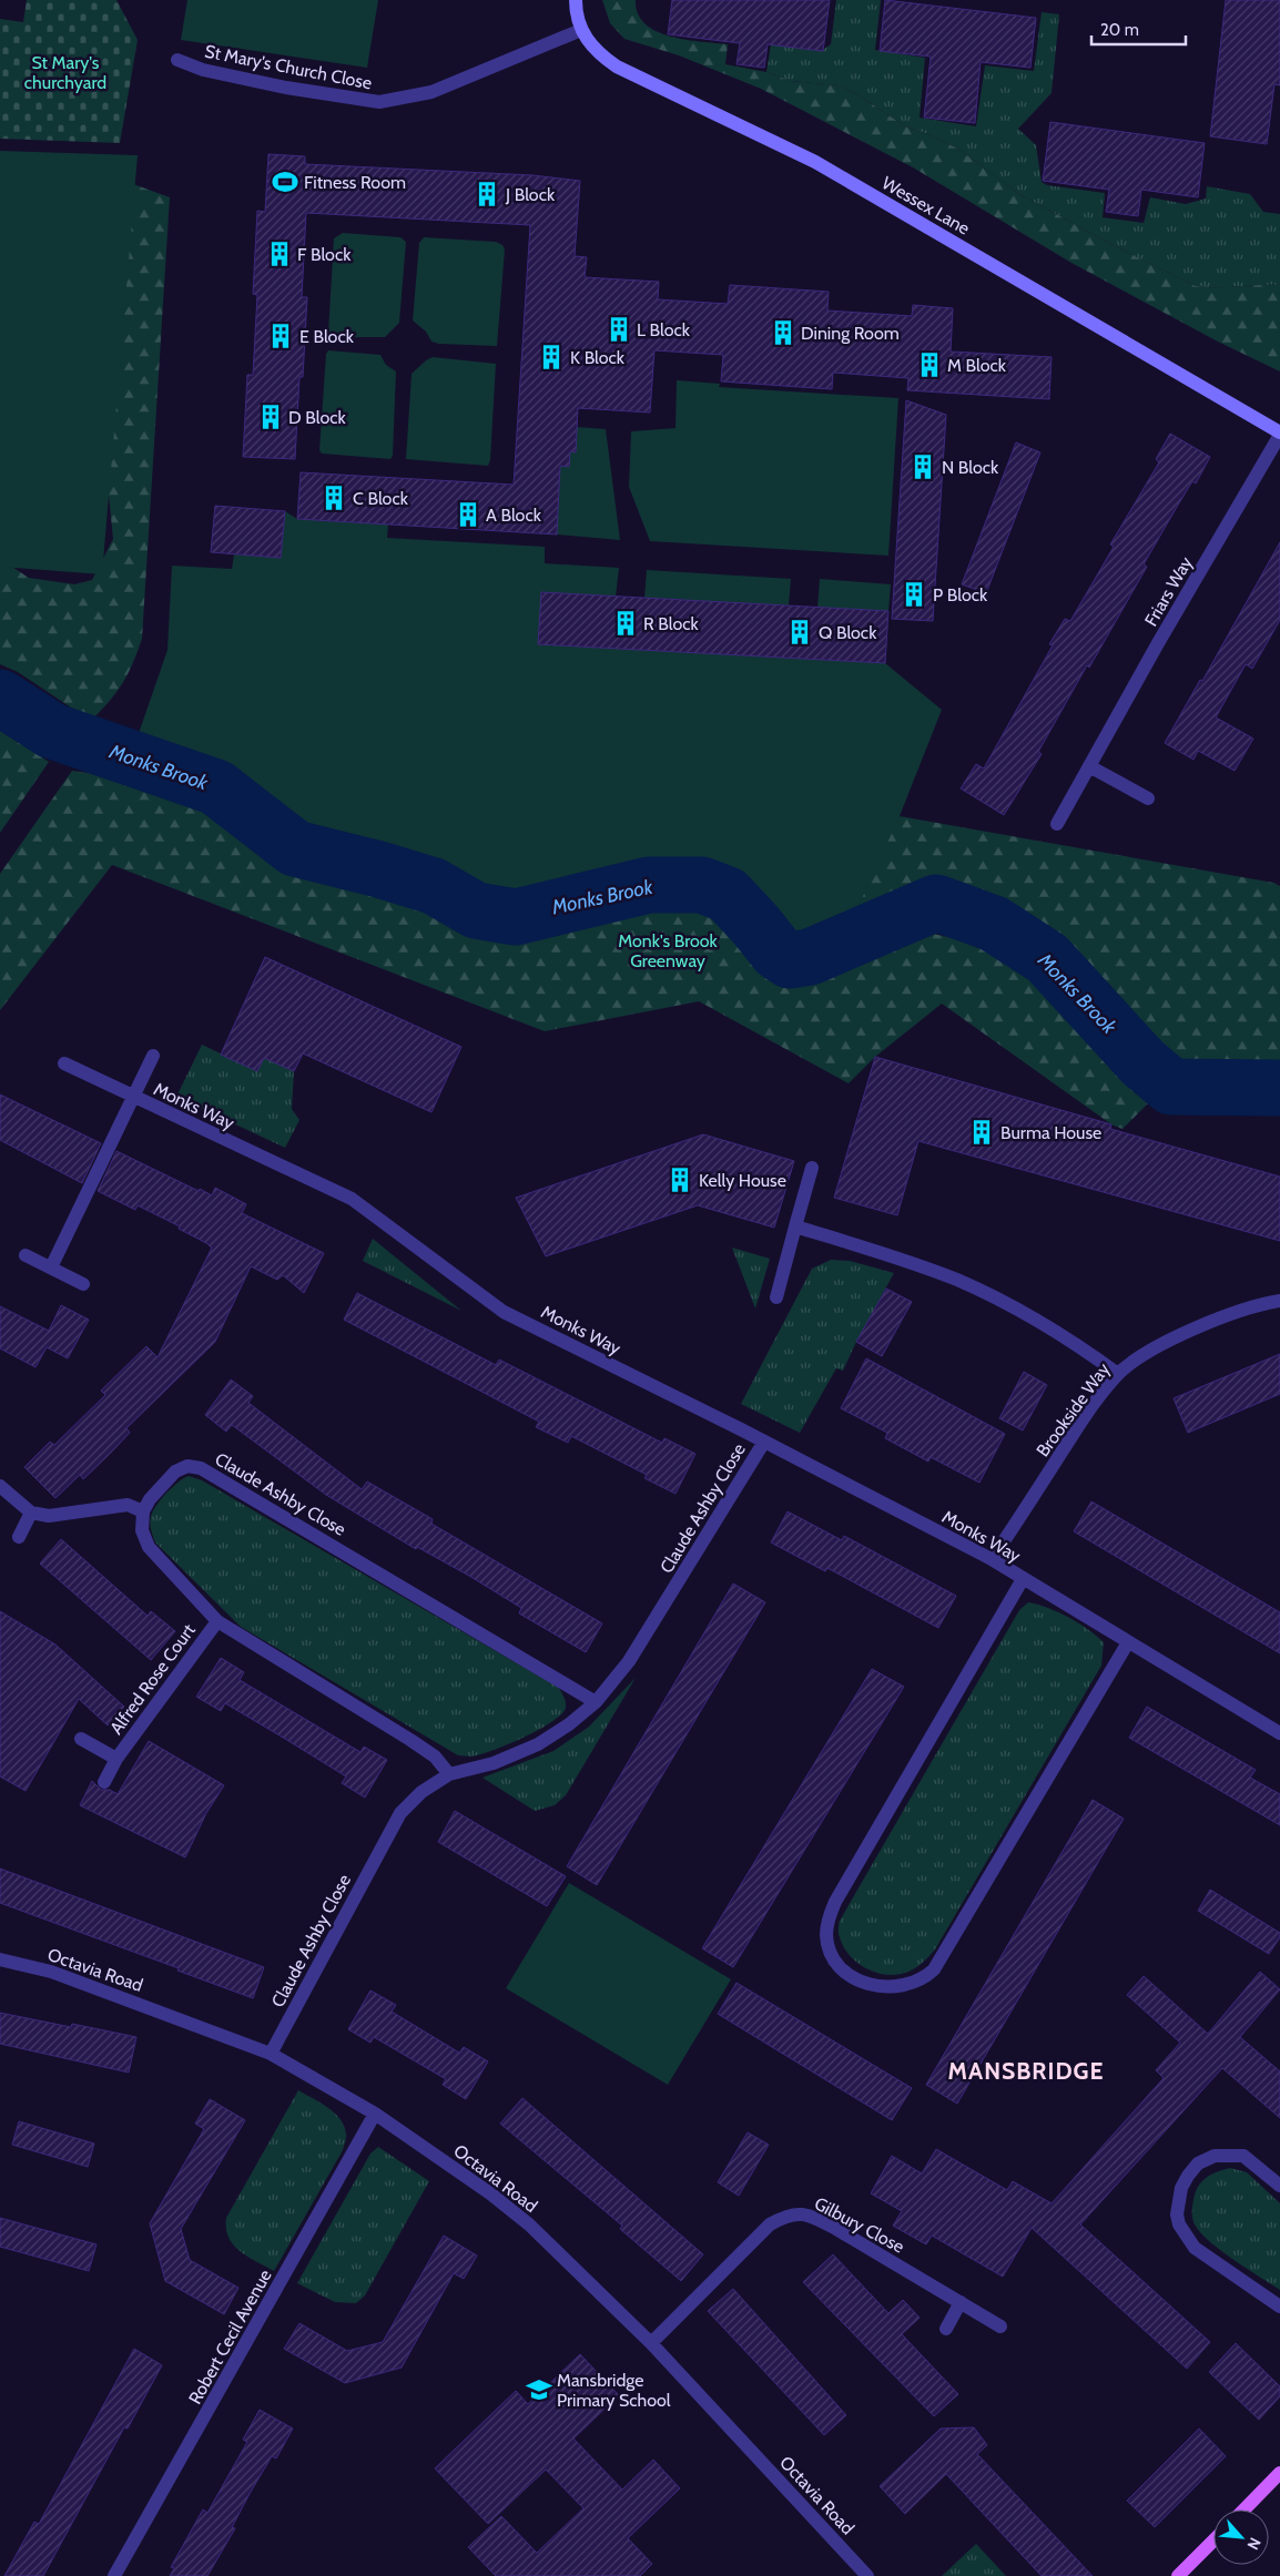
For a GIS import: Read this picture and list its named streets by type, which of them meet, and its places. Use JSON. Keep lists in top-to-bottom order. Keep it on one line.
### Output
{"streets":{"street":["St Mary's Church Close","Wessex Lane","Friars Way","Monks Way","Brookside Way","Claude Ashby Close","Alfred Rose Court","Octavia Road","Gilbury Close","Robert Cecil Avenue"]},"crossings":[["St Mary's Church Close","Wessex Lane"],["Wessex Lane","Friars Way"],["Monks Way","Brookside Way"],["Monks Way","Claude Ashby Close"],["Claude Ashby Close","Octavia Road"],["Octavia Road","Gilbury Close"],["Octavia Road","Robert Cecil Avenue"]],"districts":["MANSBRIDGE"],"water":["Monks Brook"],"parks":["St Mary's churchyard","Monk's Brook Greenway"],"places":{"sports":["Fitness Room"],"building":["J Block","F Block","L Block","Dining Room","E Block","K Block","M Block","D Block","N Block","C Block","A Block","P Block","R Block","Q Block","Burma House","Kelly House"],"school or university":["Mansbridge Primary School"]},"scale_bar":"20 m","north":"bottom right"}
